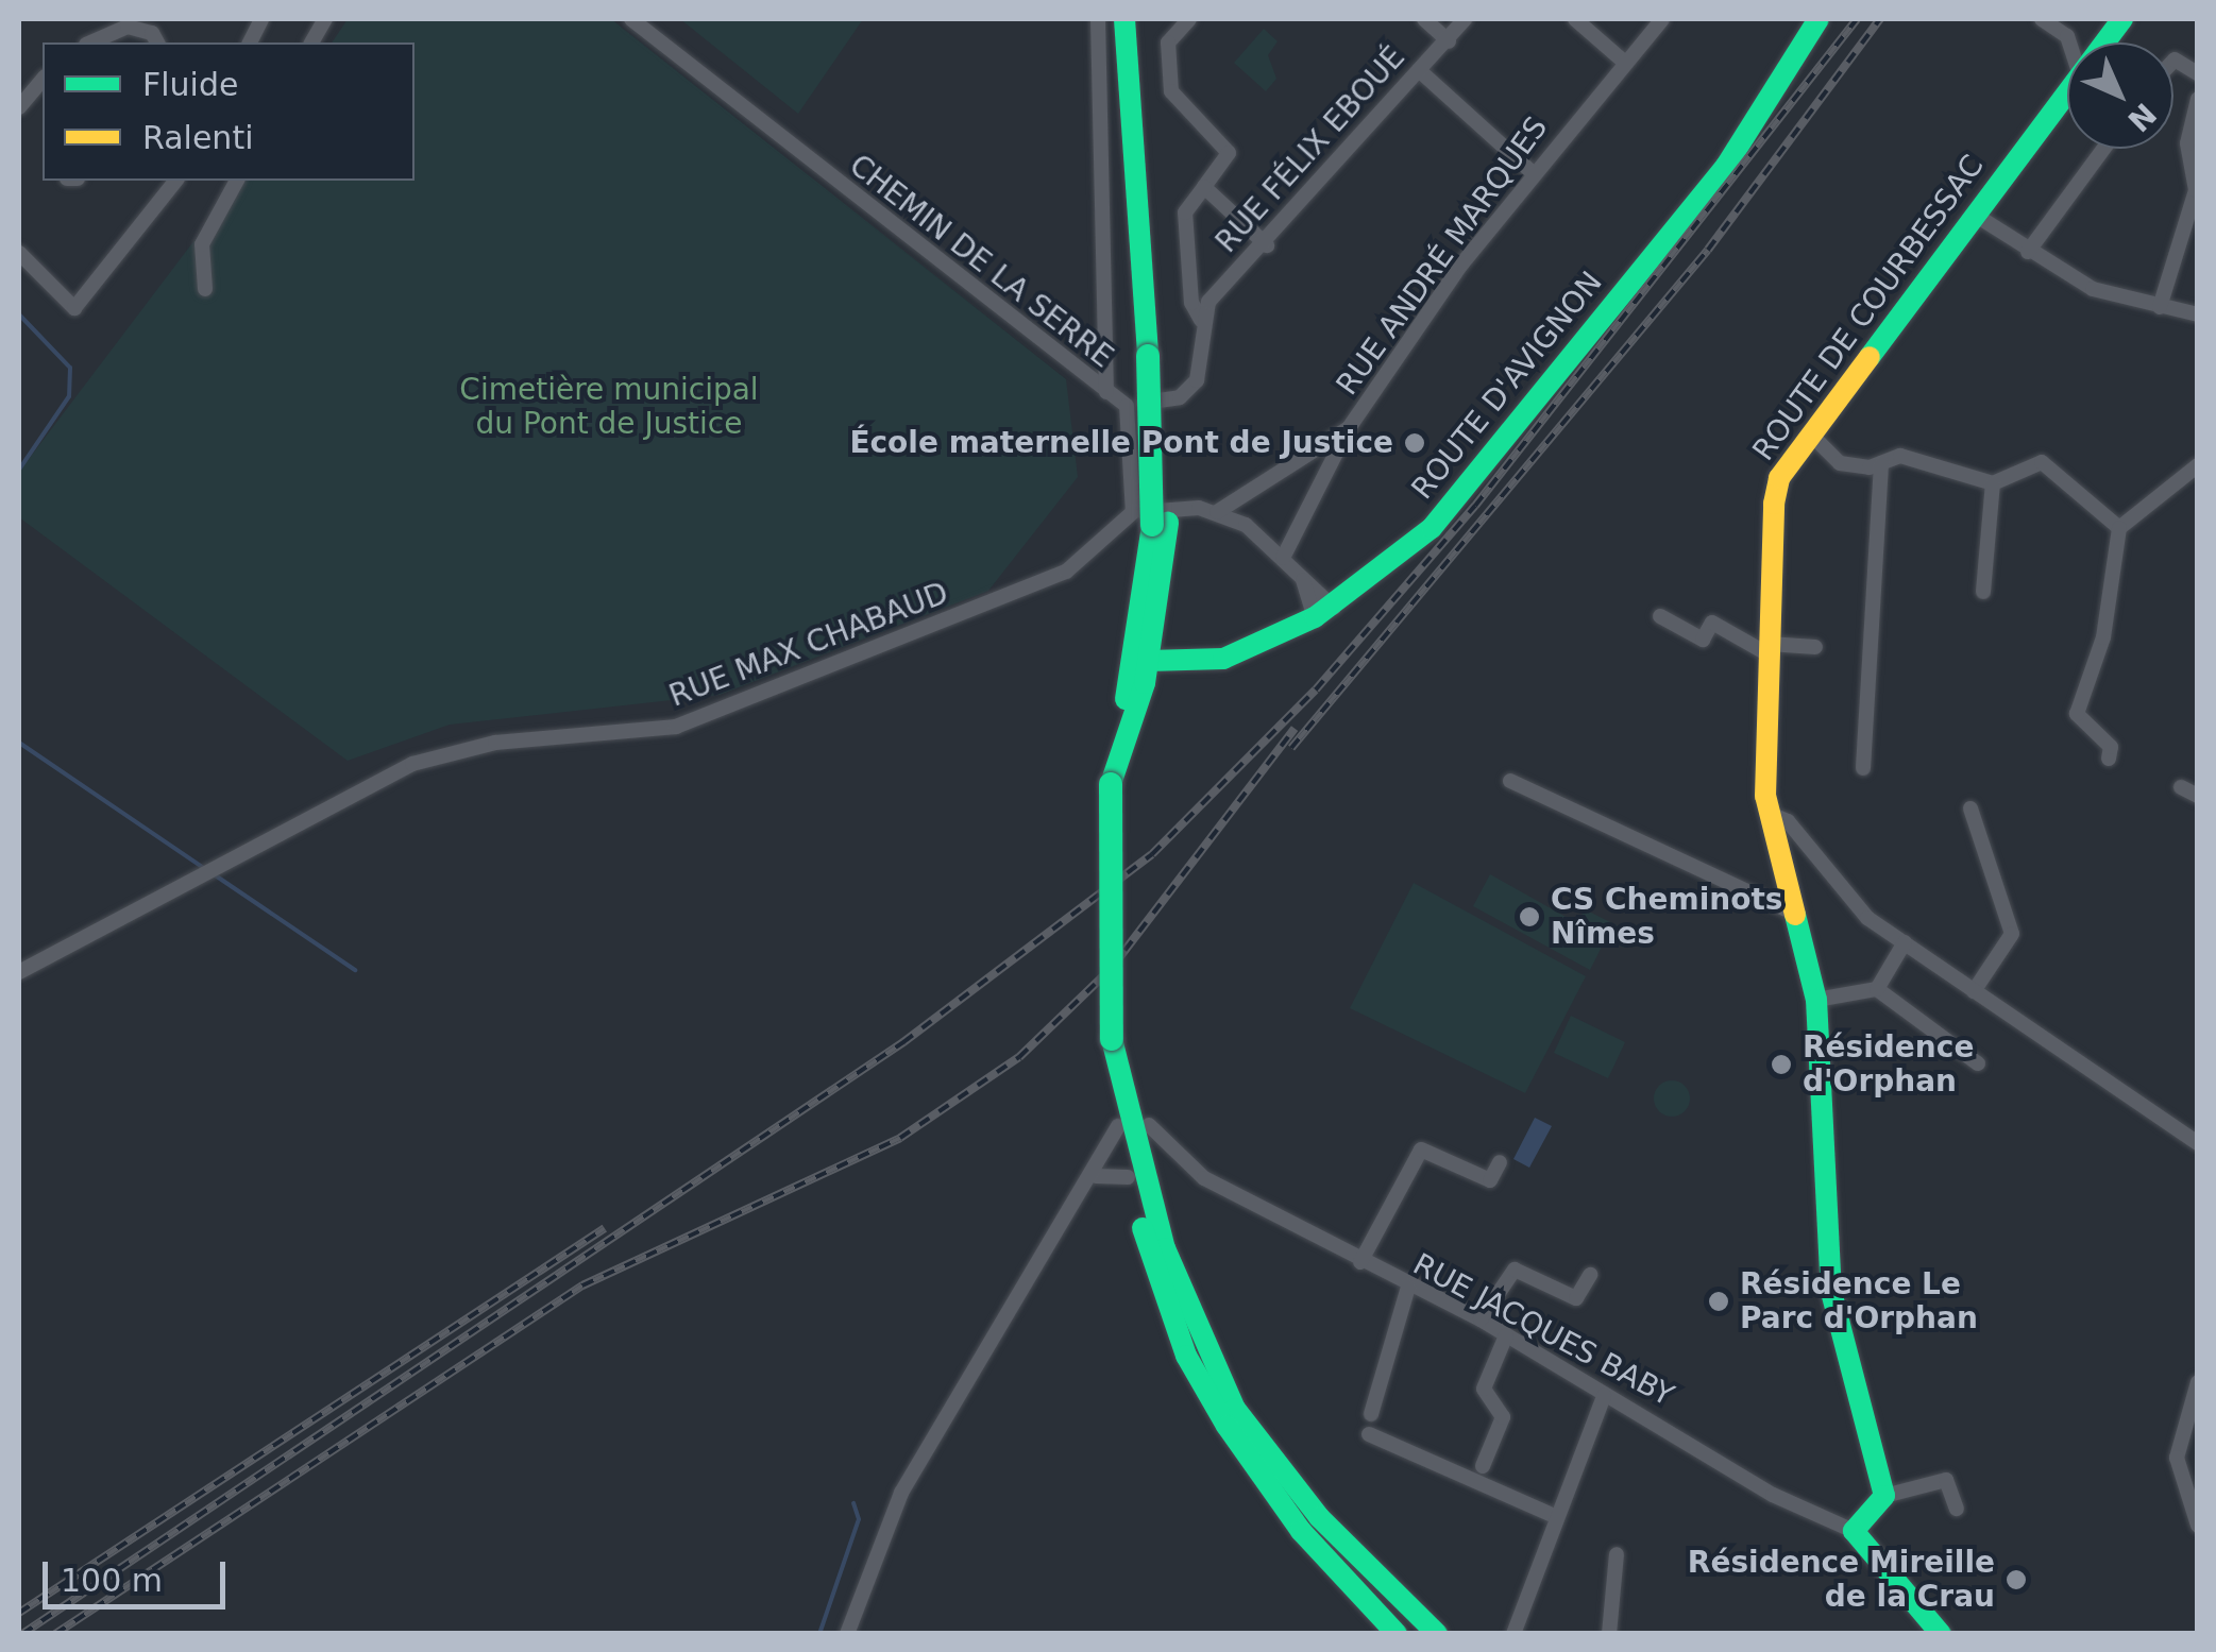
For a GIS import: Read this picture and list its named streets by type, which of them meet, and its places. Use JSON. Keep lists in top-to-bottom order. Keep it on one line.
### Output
{"streets":{"main road":["ROUTE DE COURBESSAC","ROUTE D'AVIGNON"],"street":["RUE FÉLIX EBOUÉ","RUE ANDRÉ MARQUES","CHEMIN DE LA SERRE","RUE MAX CHABAUD","RUE JACQUES BABY"]},"parks":["Cimetière municipal du Pont de Justice"],"places":["École maternelle Pont de Justice","CS Cheminots Nîmes","Résidence d'Orphan","Résidence Le Parc d'Orphan","Résidence Mireille de la Crau"],"legend":["Fluide","Ralenti"],"scale_bar":"100 m","north":"bottom right"}
